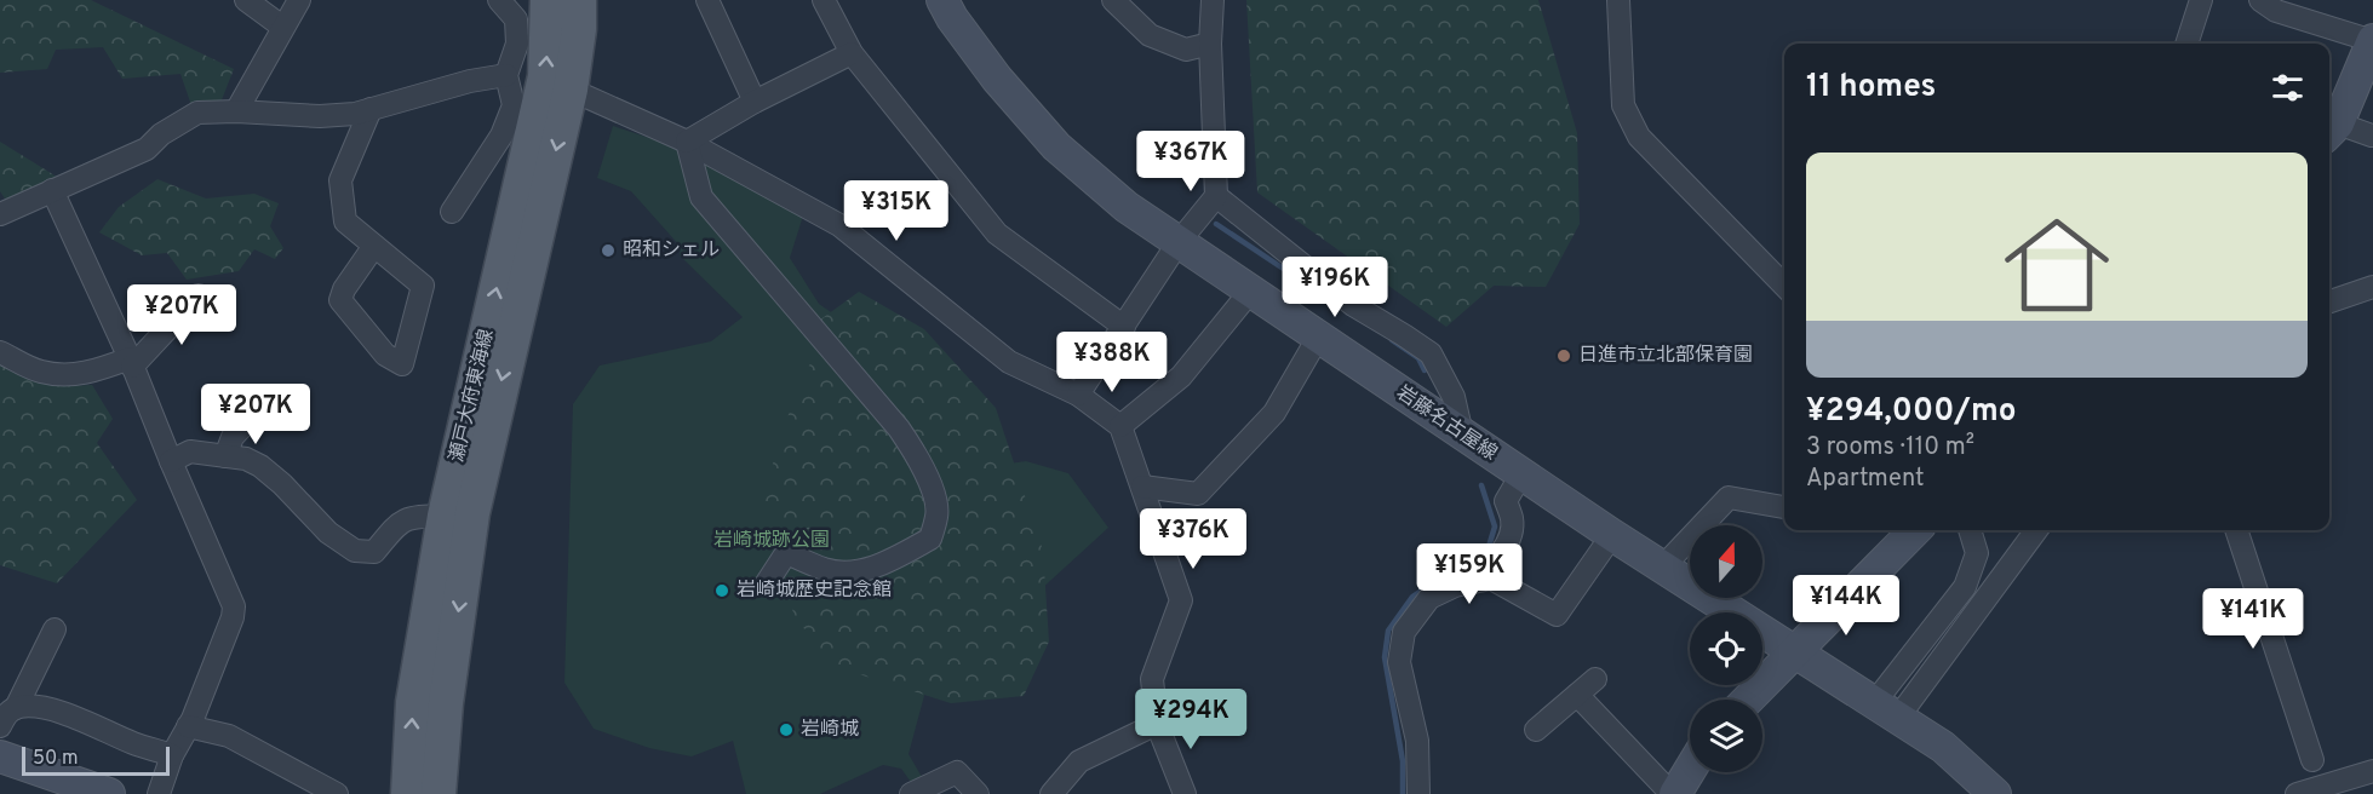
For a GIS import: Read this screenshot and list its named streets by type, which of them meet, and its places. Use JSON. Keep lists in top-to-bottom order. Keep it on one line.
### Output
{"streets":{"main road":["瀬戸大府東海線","岩藤名古屋線"]},"parks":["岩崎城跡公園"],"places":["昭和シェル","日進市立北部保育園","岩崎城歴史記念館","岩崎城"],"scale_bar":"50 m","north":"top","page":{"heading":"11 homes","price":["¥367K","¥315K","¥196K","¥207K","¥388K","¥207K","¥376K","¥159K","¥144K","¥141K","¥294K"],"list":[{"name":"¥294,000/mo","note":"3 rooms · 110 m² · Apartment"}],"scale":"50 m"}}
